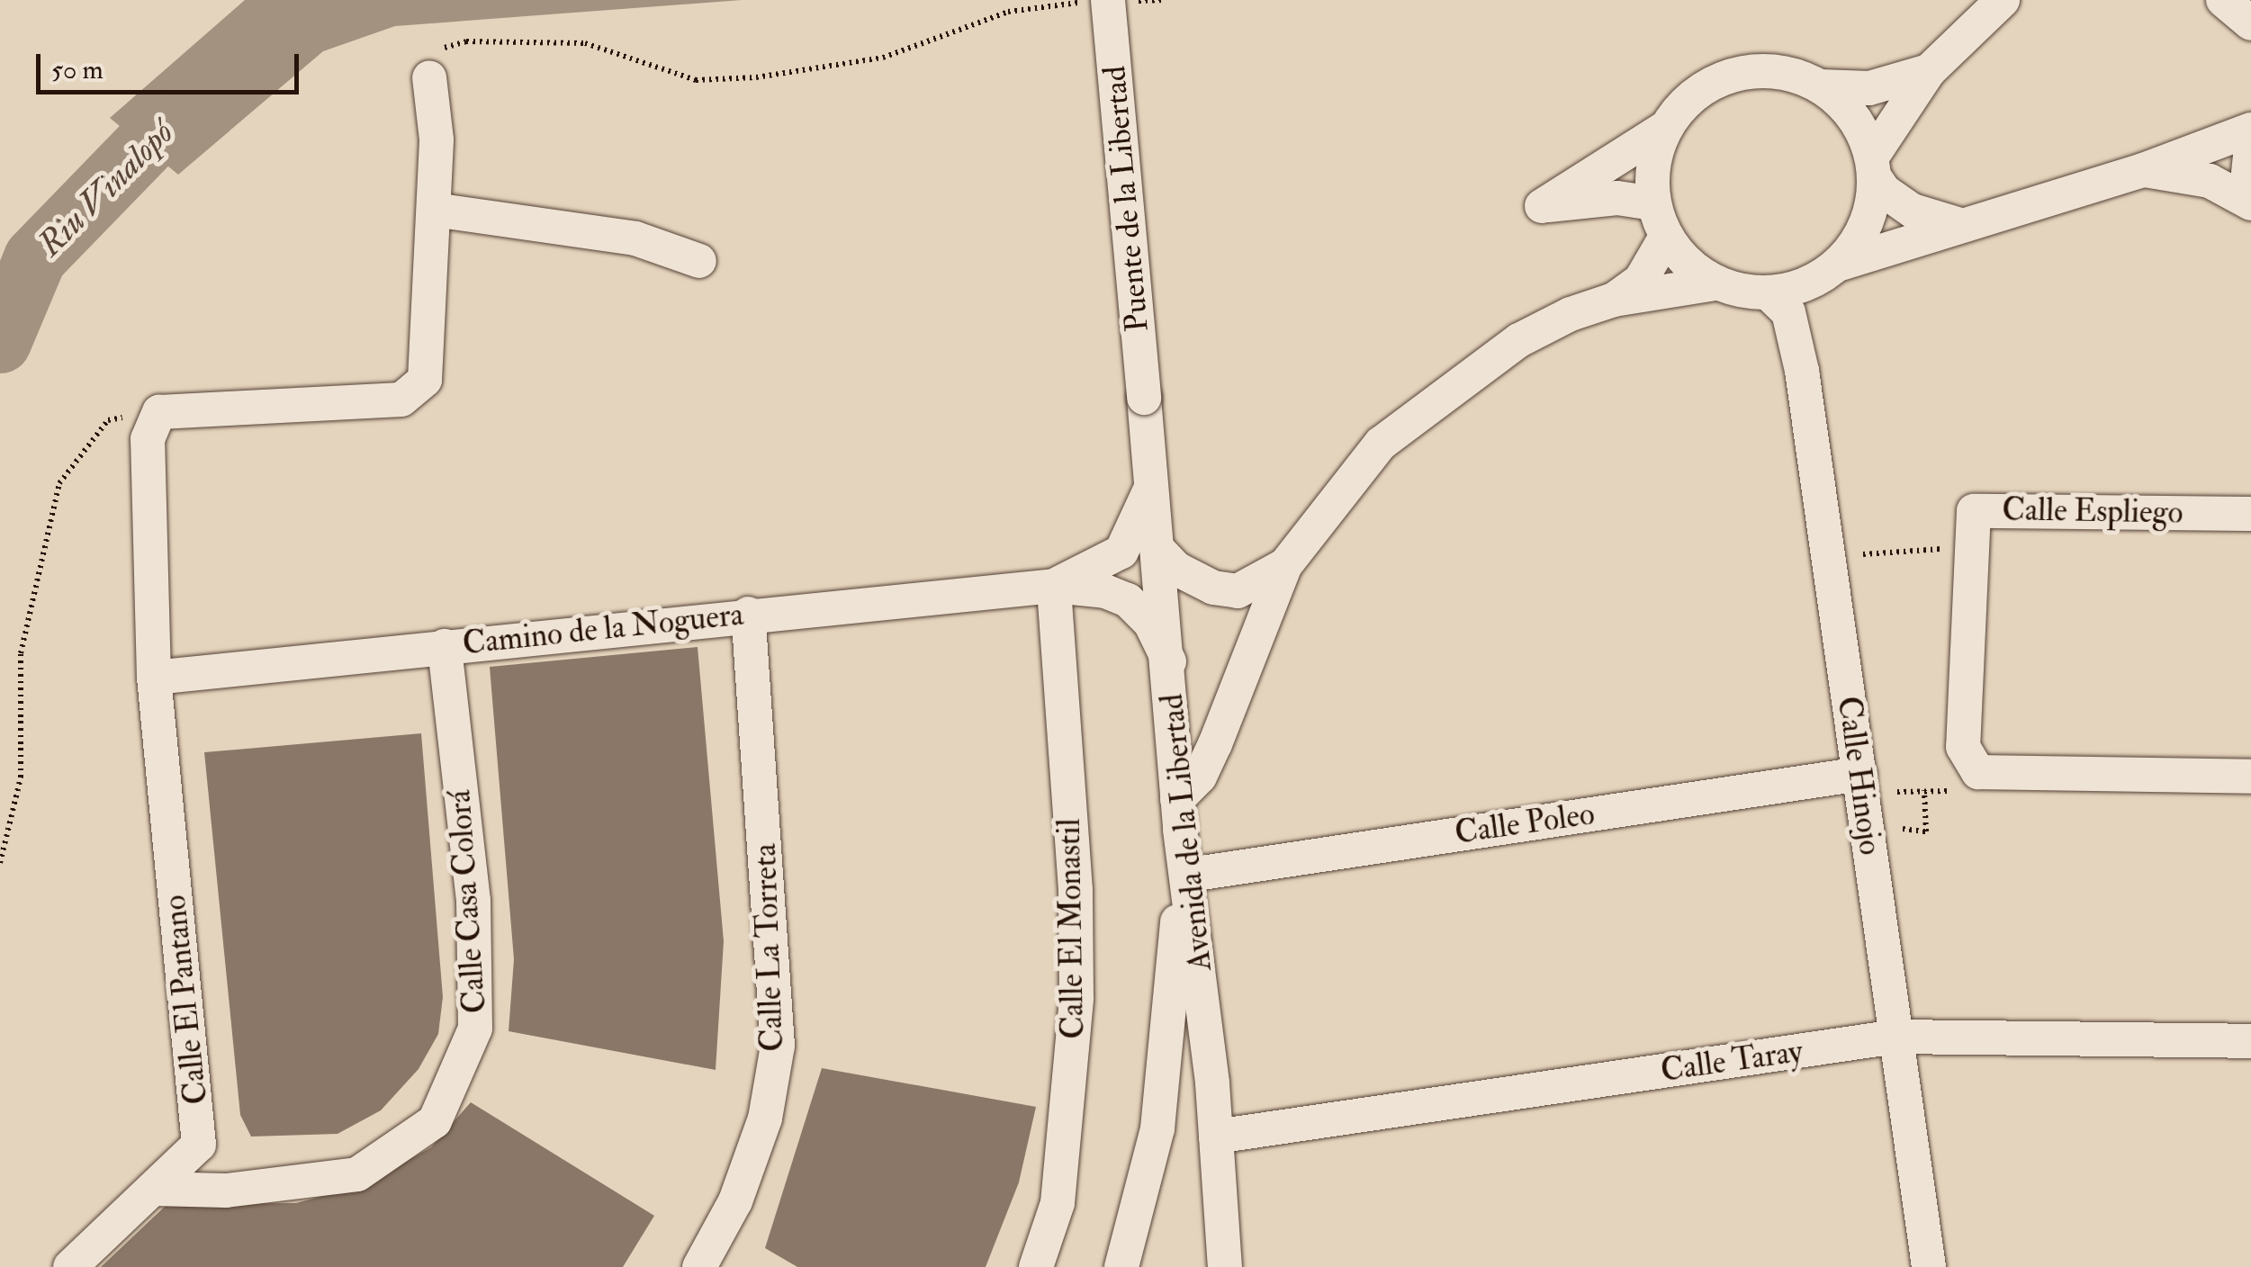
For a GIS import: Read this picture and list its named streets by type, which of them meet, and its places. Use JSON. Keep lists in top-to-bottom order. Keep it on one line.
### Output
{"streets":{"street":["Puente de la Libertad","Calle Espliego","Camino de la Noguera","Calle Hinojo","Calle Poleo","Avenida de la Libertad","Calle Casa Colorá","Calle El Monastil","Calle La Torreta","Calle El Pantano","Calle Taray"]},"crossings":[["Puente de la Libertad","Avenida de la Libertad"],["Camino de la Noguera","Calle Casa Colorá"],["Camino de la Noguera","Calle El Monastil"],["Camino de la Noguera","Calle La Torreta"],["Camino de la Noguera","Calle El Pantano"],["Calle Hinojo","Calle Poleo"],["Calle Hinojo","Calle Taray"],["Calle Poleo","Avenida de la Libertad"],["Avenida de la Libertad","Calle Taray"],["Calle Casa Colorá","Calle El Pantano"]],"water":["Riu Vinalopó"],"scale_bar":"50 m"}
